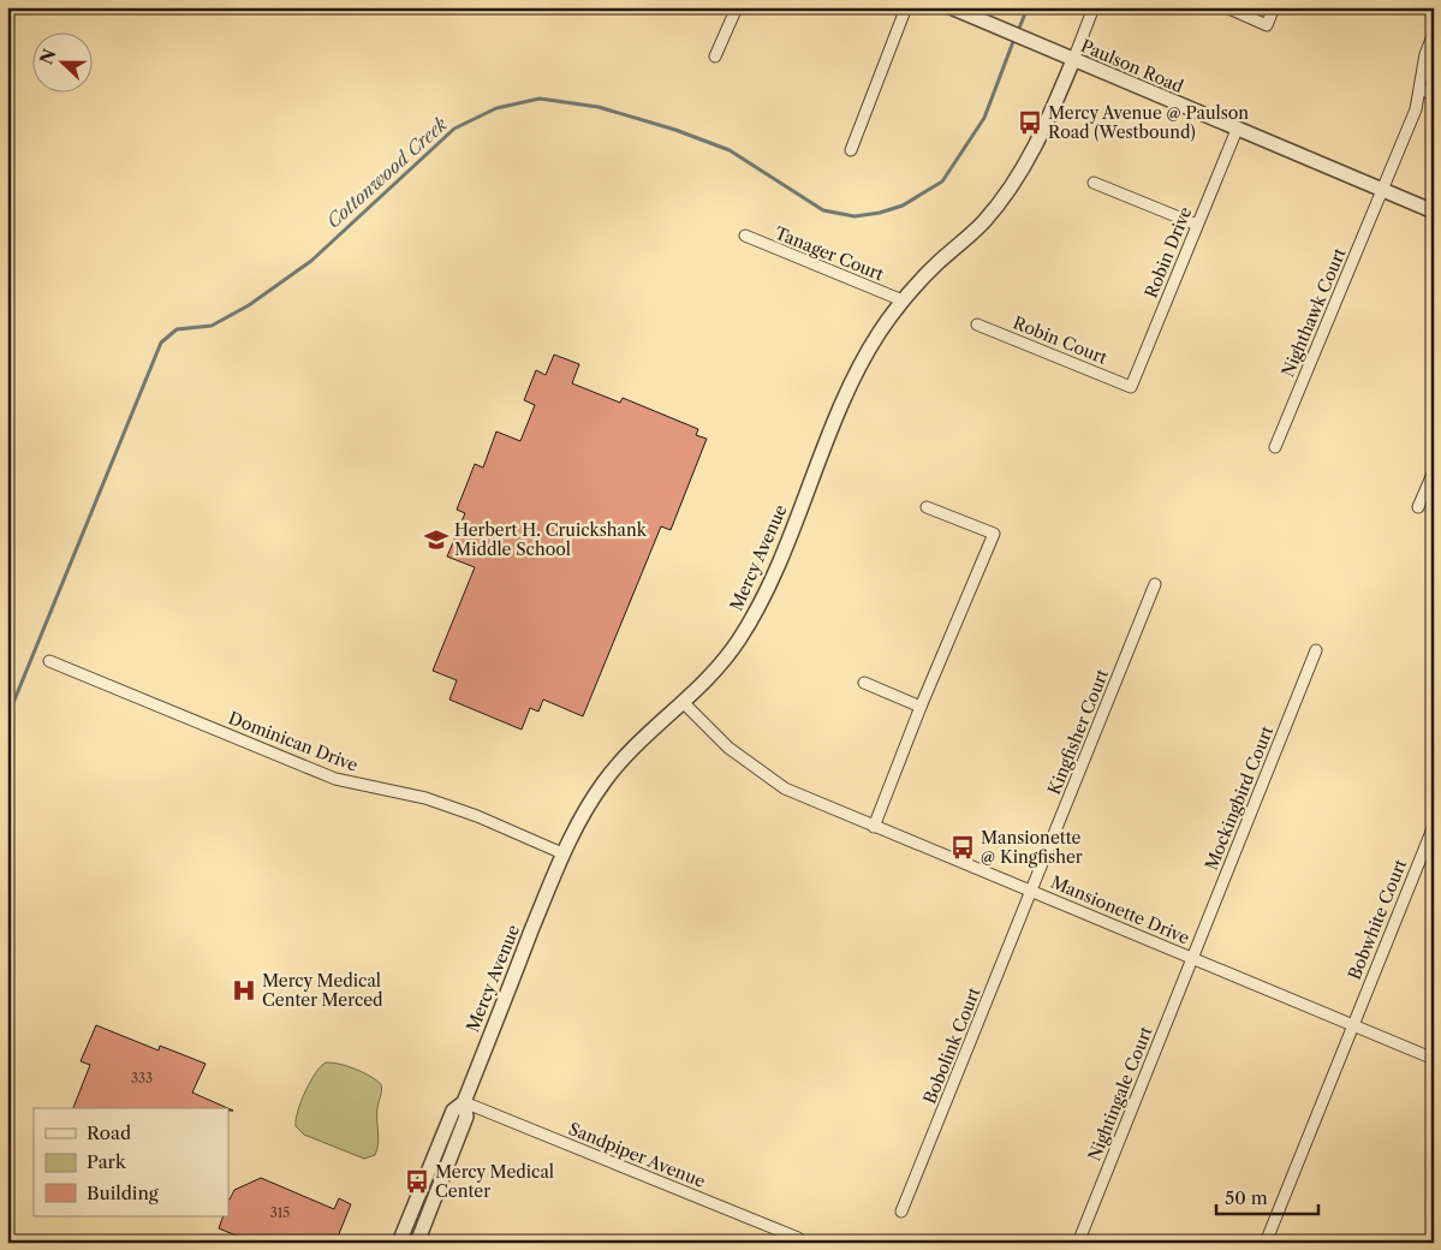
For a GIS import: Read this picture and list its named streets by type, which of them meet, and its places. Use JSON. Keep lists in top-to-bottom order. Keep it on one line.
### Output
{"streets":{"street":["Paulson Road","Robin Drive","Tanager Court","Nighthawk Court","Robin Court","Mercy Avenue","Kingfisher Court","Dominican Drive","Mockingbird Court","Mansionette Drive","Bobwhite Court","Bobolink Court","Nightingale Court","Sandpiper Avenue"]},"crossings":[["Paulson Road","Robin Drive"],["Paulson Road","Nighthawk Court"],["Paulson Road","Mercy Avenue"],["Robin Drive","Robin Court"],["Tanager Court","Mercy Avenue"],["Mercy Avenue","Dominican Drive"],["Mercy Avenue","Mansionette Drive"],["Mercy Avenue","Sandpiper Avenue"],["Kingfisher Court","Mansionette Drive"],["Kingfisher Court","Bobolink Court"],["Mockingbird Court","Mansionette Drive"],["Mockingbird Court","Nightingale Court"],["Mansionette Drive","Bobwhite Court"],["Mansionette Drive","Bobolink Court"],["Mansionette Drive","Nightingale Court"]],"water":["Cottonwood Creek"],"places":{"bus stop":["Mercy Avenue @ Paulson Road (Westbound)","Mansionette @ Kingfisher","Mercy Medical Center"],"school or university":["Herbert H. Cruickshank Middle School"],"hospital":["Mercy Medical Center Merced"]},"house_numbers":["333","315"],"legend":["Road","Park","Building"],"scale_bar":"50 m","north":"left"}
